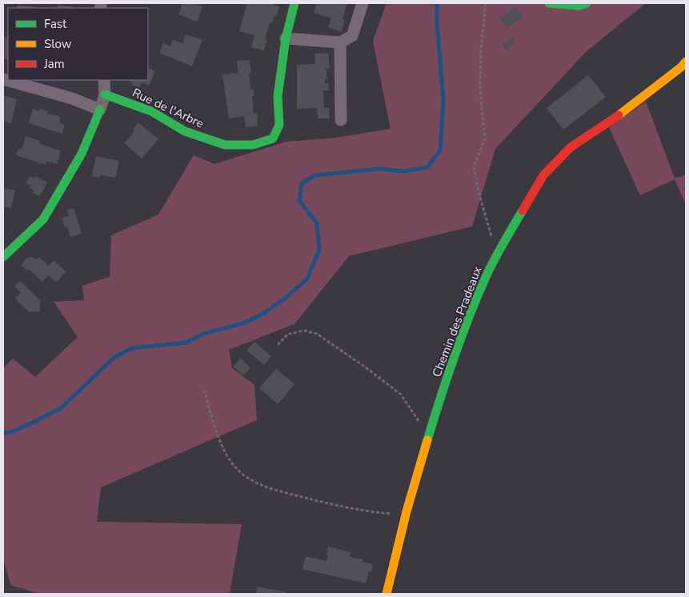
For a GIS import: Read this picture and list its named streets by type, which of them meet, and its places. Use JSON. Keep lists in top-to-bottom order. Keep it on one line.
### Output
{"streets":{"street":["Rue de l'Arbre","Chemin des Pradeaux"]},"legend":["Fast","Slow","Jam"]}
